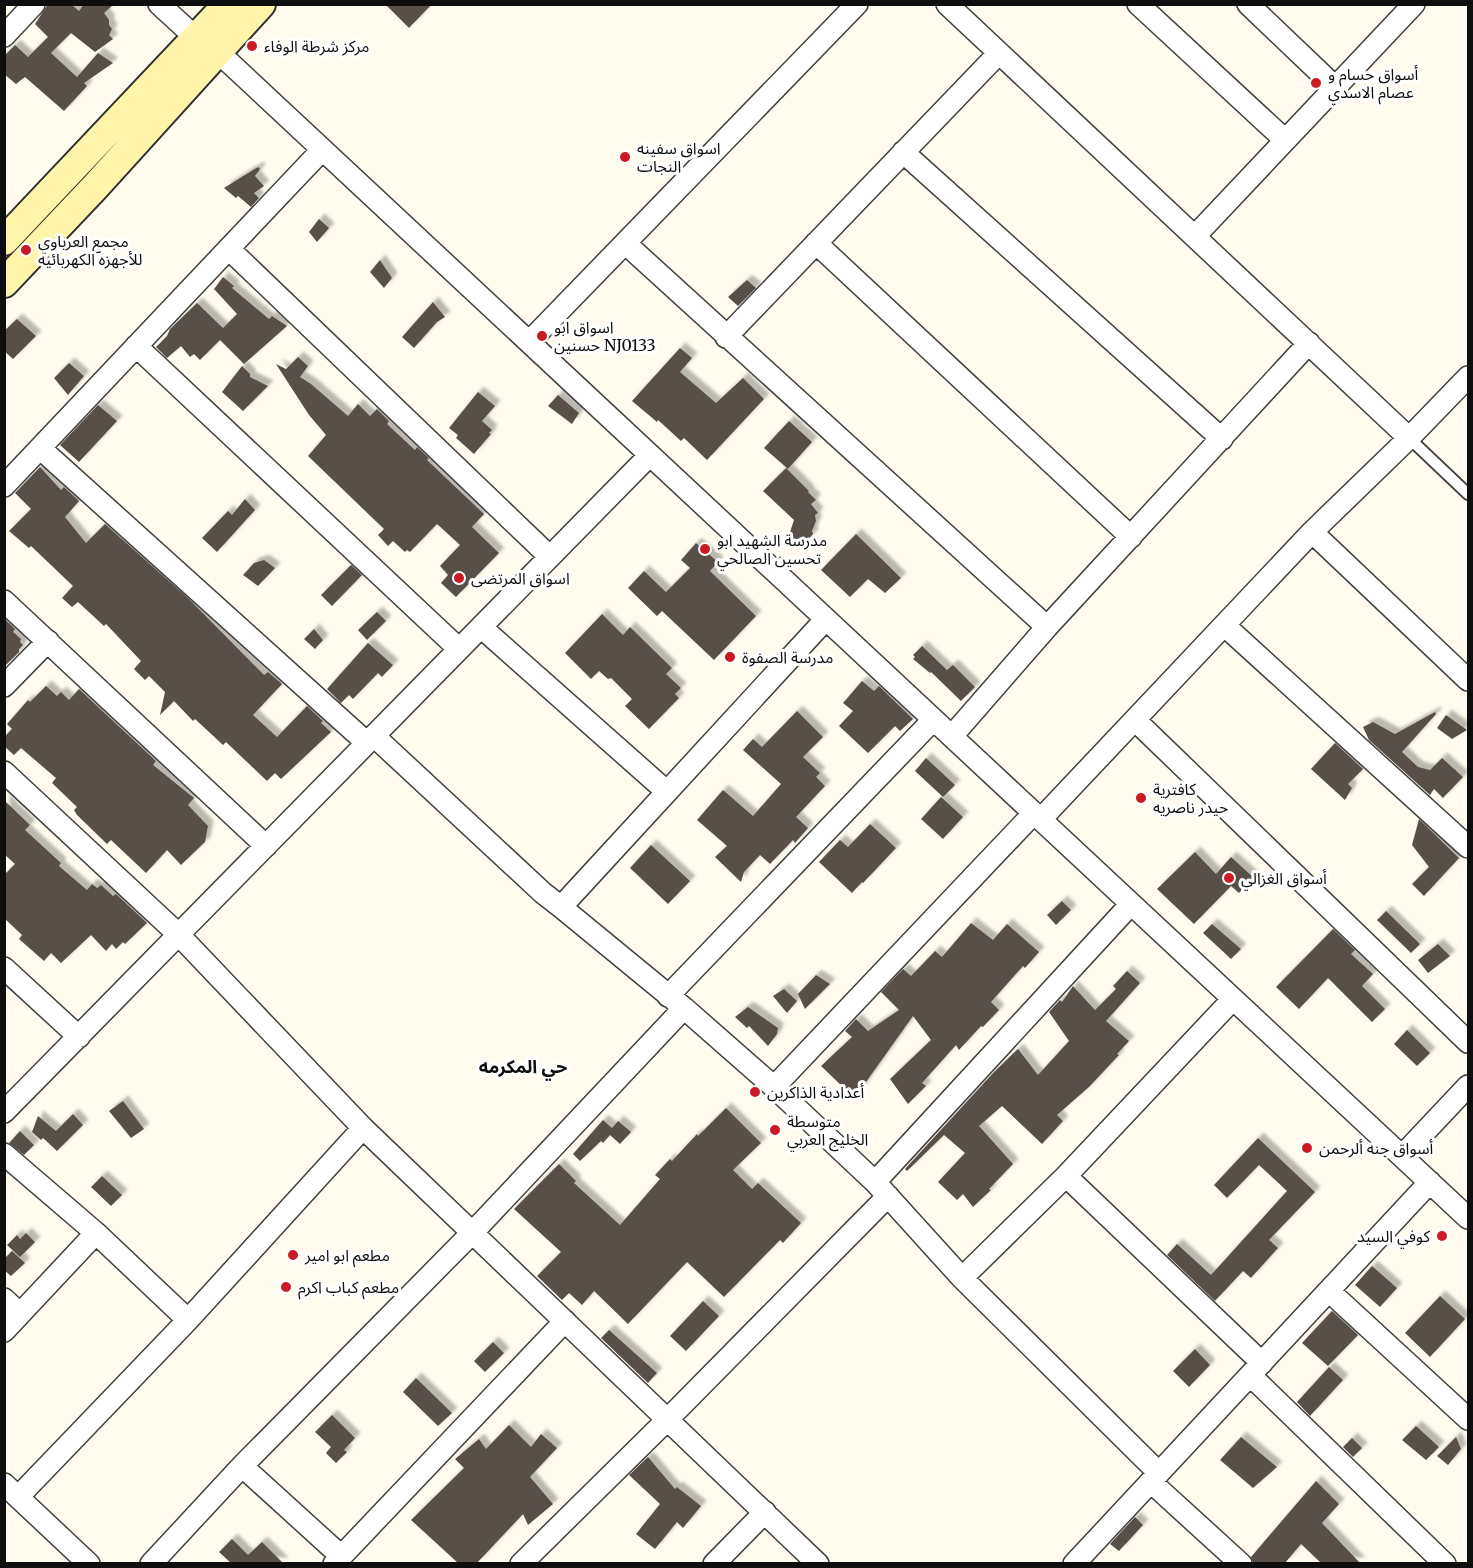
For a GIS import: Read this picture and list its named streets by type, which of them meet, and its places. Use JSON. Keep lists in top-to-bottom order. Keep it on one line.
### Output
{"districts":["حي المكرمه"],"places":["مركز شرطة الوفاء","أسواق حسام و عصام الاسدي","اسواق سفينه النجات","مجمع العرباوي للأجهزه الكهربائيه","اسواق ابو حسنين NJ0133","مدرسة الشهيد ابو تحسين الصالحي","اسواق المرتضى","مدرسة الصفوة","كافترية حيدر ناصريه","أسواق الغزالي","أعدادية الذاكرين","متوسطة الخليج العربي","أسواق جنه ألرحمن","كوفي السيد","مطعم ابو امير","مطعم كباب اكرم"]}
